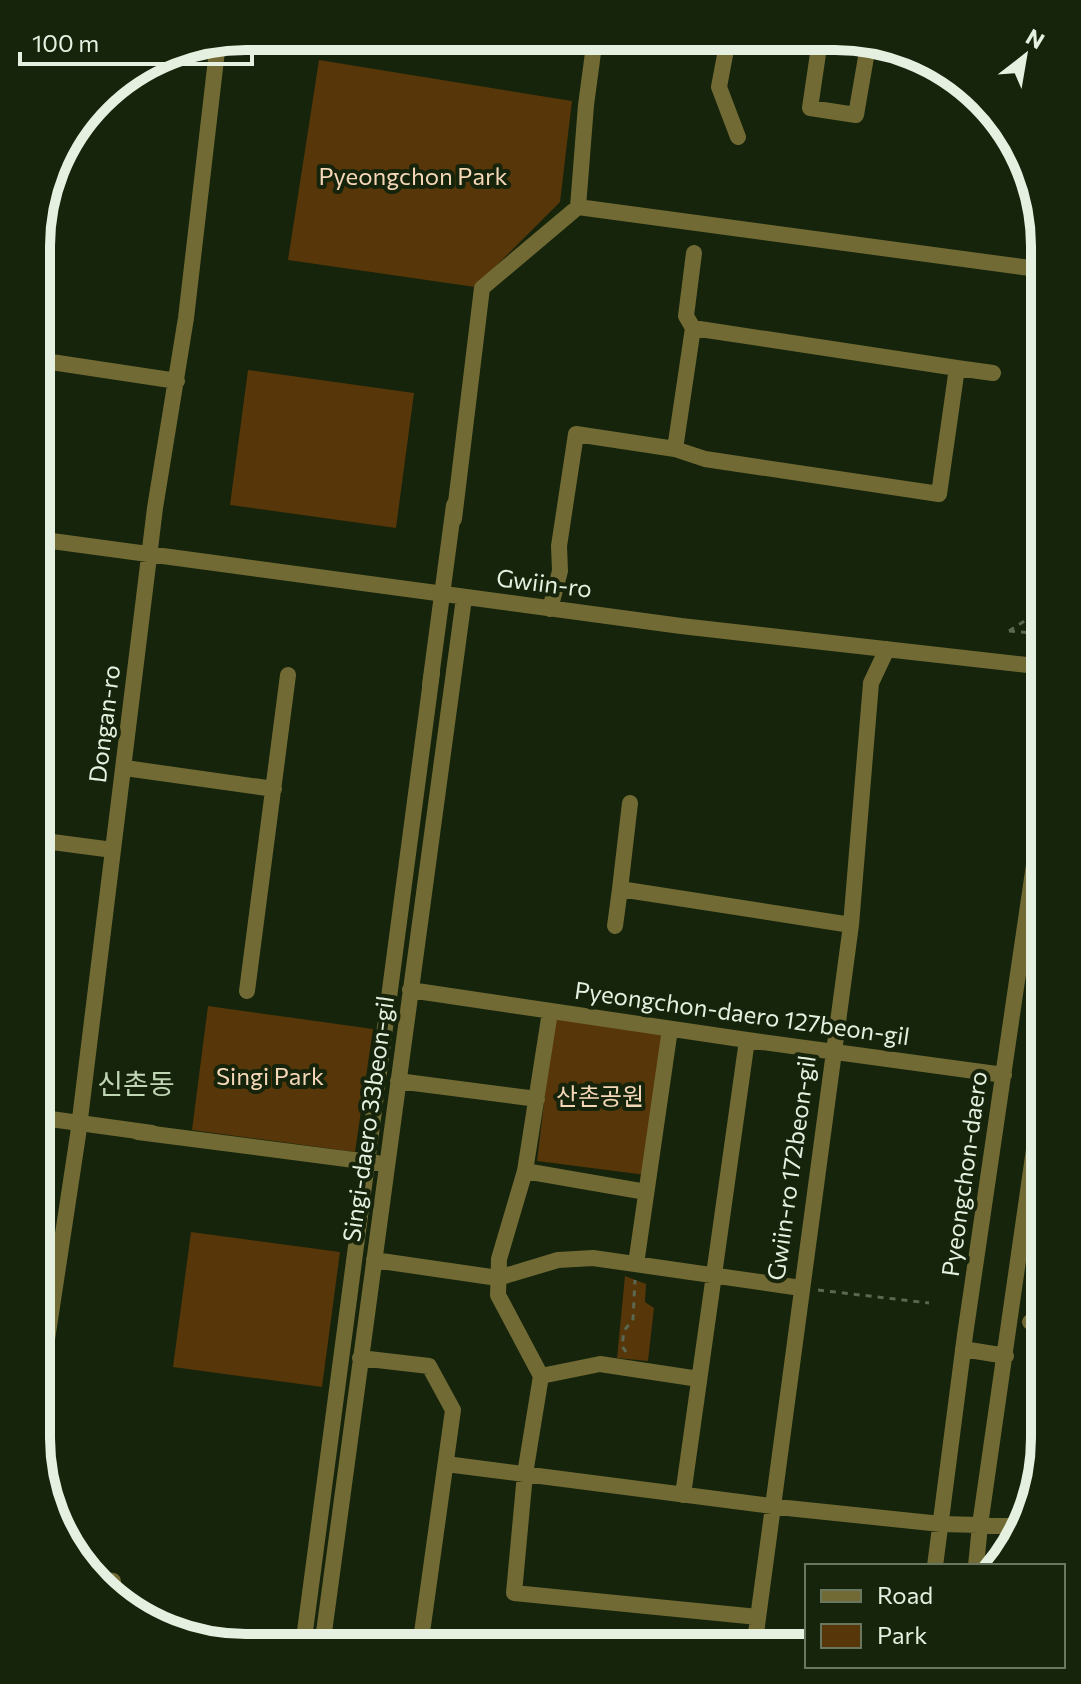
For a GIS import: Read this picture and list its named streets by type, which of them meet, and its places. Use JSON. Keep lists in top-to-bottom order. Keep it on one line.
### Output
{"streets":{"street":["Gwiin-ro","Dongan-ro","Pyeongchon-daero 127beon-gil","Singi-daero 33beon-gil","Gwiin-ro 172beon-gil","Pyeongchon-daero"]},"crossings":[["Gwiin-ro","Dongan-ro"],["Gwiin-ro","Singi-daero 33beon-gil"],["Gwiin-ro","Gwiin-ro 172beon-gil"],["Pyeongchon-daero 127beon-gil","Gwiin-ro 172beon-gil"],["Pyeongchon-daero 127beon-gil","Pyeongchon-daero"]],"districts":["신촌동"],"parks":["Pyeongchon Park","Singi Park","산촌공원"],"legend":["Road","Park"],"scale_bar":"100 m","north":"top right"}
